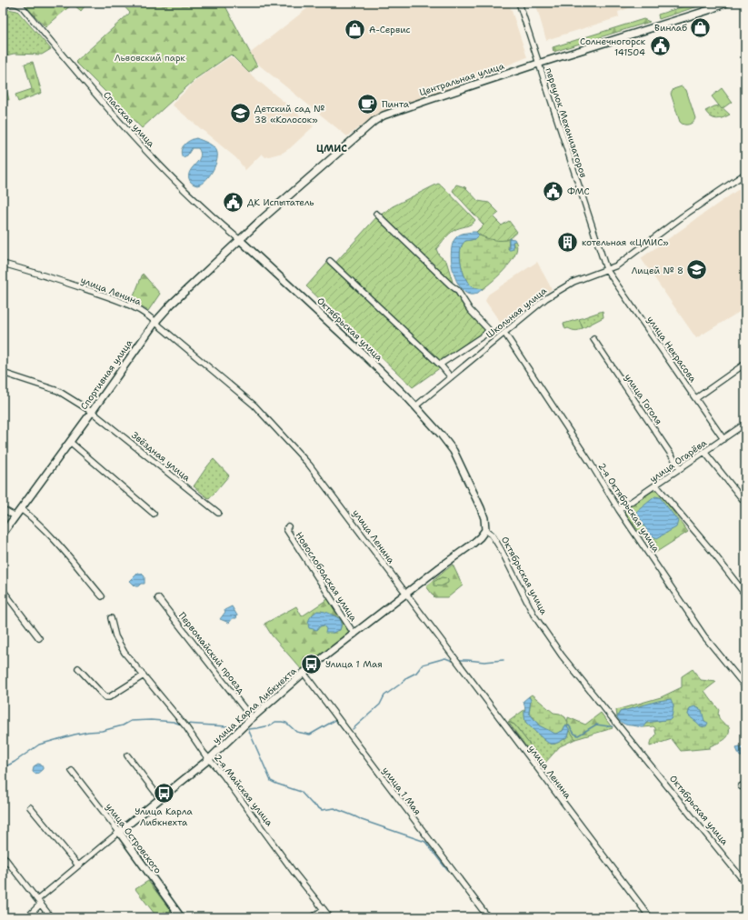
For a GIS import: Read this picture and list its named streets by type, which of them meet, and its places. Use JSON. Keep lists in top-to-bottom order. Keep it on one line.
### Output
{"streets":{"street":["Центральная улица","Спасская улица","переулок Механизаторов","улица Ленина","Школьная улица","Октябрьская улица","улица Некрасова","Спортивная улица","улица Гоголя","Звёздная улица","улица Огарёва","2-я Октябрьская улица","Новослободская улица","Первомайский проезд","улица Карла Либкнехта","2-я Майская улица","улица 1 Мая","улица Островского"]},"crossings":[["Центральная улица","Спасская улица"],["Центральная улица","переулок Механизаторов"],["Центральная улица","Октябрьская улица"],["Центральная улица","Спортивная улица"],["Спасская улица","Октябрьская улица"],["Спасская улица","Спортивная улица"],["переулок Механизаторов","Школьная улица"],["переулок Механизаторов","улица Некрасова"],["улица Ленина","Спортивная улица"],["улица Ленина","улица Карла Либкнехта"],["Школьная улица","Октябрьская улица"],["Школьная улица","улица Некрасова"],["Школьная улица","2-я Октябрьская улица"],["Октябрьская улица","Спортивная улица"],["Октябрьская улица","улица Карла Либкнехта"],["улица Некрасова","улица Огарёва"],["Спортивная улица","Звёздная улица"],["улица Гоголя","улица Огарёва"],["улица Огарёва","2-я Октябрьская улица"],["Новослободская улица","улица Карла Либкнехта"],["Первомайский проезд","улица Карла Либкнехта"],["улица Карла Либкнехта","2-я Майская улица"],["улица Карла Либкнехта","улица 1 Мая"],["улица Карла Либкнехта","улица Островского"]],"districts":["ЦМИС"],"parks":["Львовский парк"],"places":{"shop":["Винлаб","A-Сервис"],"public building":["Солнечногорск 141504","ФМС","ДК Испытатель"],"cafe":["Пинта"],"school or university":["Детский сад № 38 «Колосок»","Лицей № 8"],"building":["котельная «ЦМИС»"],"bus stop":["Улица 1 Мая","Улица Карла Либкнехта"]}}
